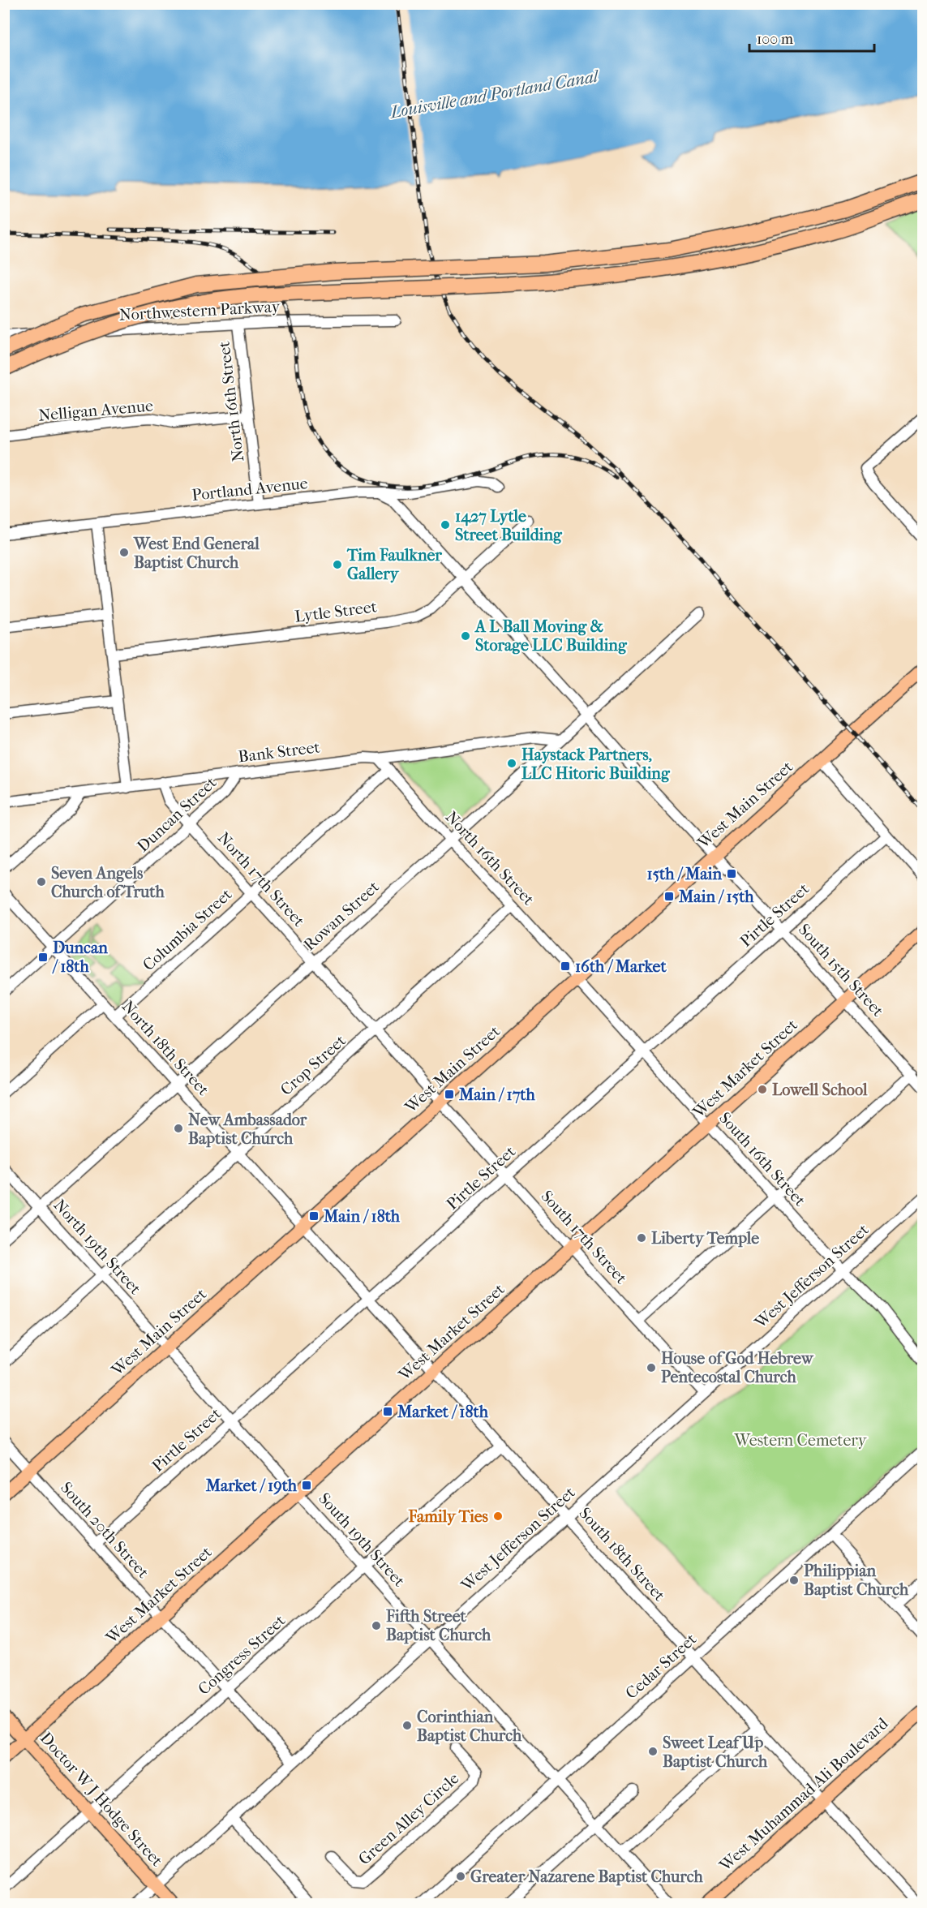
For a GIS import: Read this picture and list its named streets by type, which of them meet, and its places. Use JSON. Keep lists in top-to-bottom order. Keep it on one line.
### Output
{"streets":{"main road":["West Main Street","West Market Street","West Muhammad Ali Boulevard","Doctor W J Hodge Street"],"street":["Northwestern Parkway","North 16th Street","Nelligan Avenue","Portland Avenue","Lytle Street","Bank Street","Duncan Street","North 17th Street","Pirtle Street","Rowan Street","Columbia Street","South 15th Street","North 18th Street","Crop Street","South 16th Street","South 17th Street","North 19th Street","West Jefferson Street","South 20th Street","South 19th Street","South 18th Street","Congress Street","Cedar Street","Green Alley Circle"]},"crossings":[["Northwestern Parkway","North 16th Street"],["North 16th Street","Nelligan Avenue"],["North 16th Street","Portland Avenue"],["North 16th Street","Bank Street"],["North 16th Street","West Main Street"],["North 16th Street","Rowan Street"],["North 16th Street","Columbia Street"],["North 16th Street","Crop Street"],["North 16th Street","South 16th Street"],["Portland Avenue","South 15th Street"],["Lytle Street","South 15th Street"],["Bank Street","Duncan Street"],["Bank Street","North 17th Street"],["Bank Street","Rowan Street"],["West Main Street","North 17th Street"],["West Main Street","South 15th Street"],["West Main Street","North 18th Street"],["West Main Street","South 16th Street"],["West Main Street","South 17th Street"],["West Main Street","North 19th Street"],["West Main Street","South 20th Street"],["West Main Street","South 19th Street"],["West Main Street","South 18th Street"],["Duncan Street","North 17th Street"],["Duncan Street","North 18th Street"],["North 17th Street","Rowan Street"],["North 17th Street","Columbia Street"],["North 17th Street","Crop Street"],["North 17th Street","South 17th Street"],["Pirtle Street","South 15th Street"],["Pirtle Street","South 16th Street"],["Pirtle Street","South 17th Street"],["Pirtle Street","South 20th Street"],["Pirtle Street","South 19th Street"],["Pirtle Street","South 18th Street"],["Rowan Street","South 15th Street"],["Rowan Street","North 18th Street"],["Rowan Street","North 19th Street"],["Columbia Street","North 18th Street"],["South 15th Street","West Market Street"],["North 18th Street","Crop Street"],["North 18th Street","South 18th Street"],["Crop Street","North 19th Street"],["West Market Street","South 16th Street"],["West Market Street","South 17th Street"],["West Market Street","South 20th Street"],["West Market Street","South 19th Street"],["West Market Street","South 18th Street"],["West Market Street","Doctor W J Hodge Street"],["South 16th Street","West Jefferson Street"],["South 17th Street","West Jefferson Street"],["North 19th Street","South 19th Street"],["West Jefferson Street","South 20th Street"],["West Jefferson Street","South 19th Street"],["West Jefferson Street","South 18th Street"],["West Jefferson Street","Doctor W J Hodge Street"],["South 20th Street","Congress Street"],["South 19th Street","Congress Street"],["South 19th Street","Cedar Street"],["South 18th Street","Congress Street"],["South 18th Street","Cedar Street"],["South 18th Street","West Muhammad Ali Boulevard"],["Congress Street","Doctor W J Hodge Street"]],"water":["Louisville and Portland Canal"],"parks":["Western Cemetery"],"places":{"other":["1427 Lytle Street Building","West End General Baptist Church","Tim Faulkner Gallery","A L Ball Moving & Storage LLC Building","Haystack Partners, LLC Hitoric Building","Seven Angels Church of Truth","Lowell School","New Ambassador Baptist Church","Liberty Temple","House of God Hebrew Pentecostal Church","Family Ties","Philippian Baptist Church","Fifth Street Baptist Church","Corinthian Baptist Church","Sweet Leaf Up Baptist Church","Greater Nazarene Baptist Church"],"transit":["15th / Main","Main / 15th","Duncan / 18th","16th / Market","Main / 17th","Main / 18th","Market / 18th","Market / 19th"]},"scale_bar":"100 m"}
